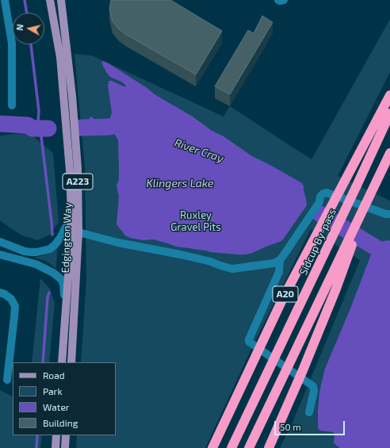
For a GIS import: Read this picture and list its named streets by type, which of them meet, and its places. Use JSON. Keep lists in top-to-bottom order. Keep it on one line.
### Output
{"streets":{"highway":["Sidcup By-pass","A20"],"main road":["A223","Edgington Way"]},"water":["River Cray","Klingers Lake"],"parks":["Ruxley Gravel Pits"],"legend":["Road","Park","Water","Building"],"scale_bar":"50 m","north":"left"}
